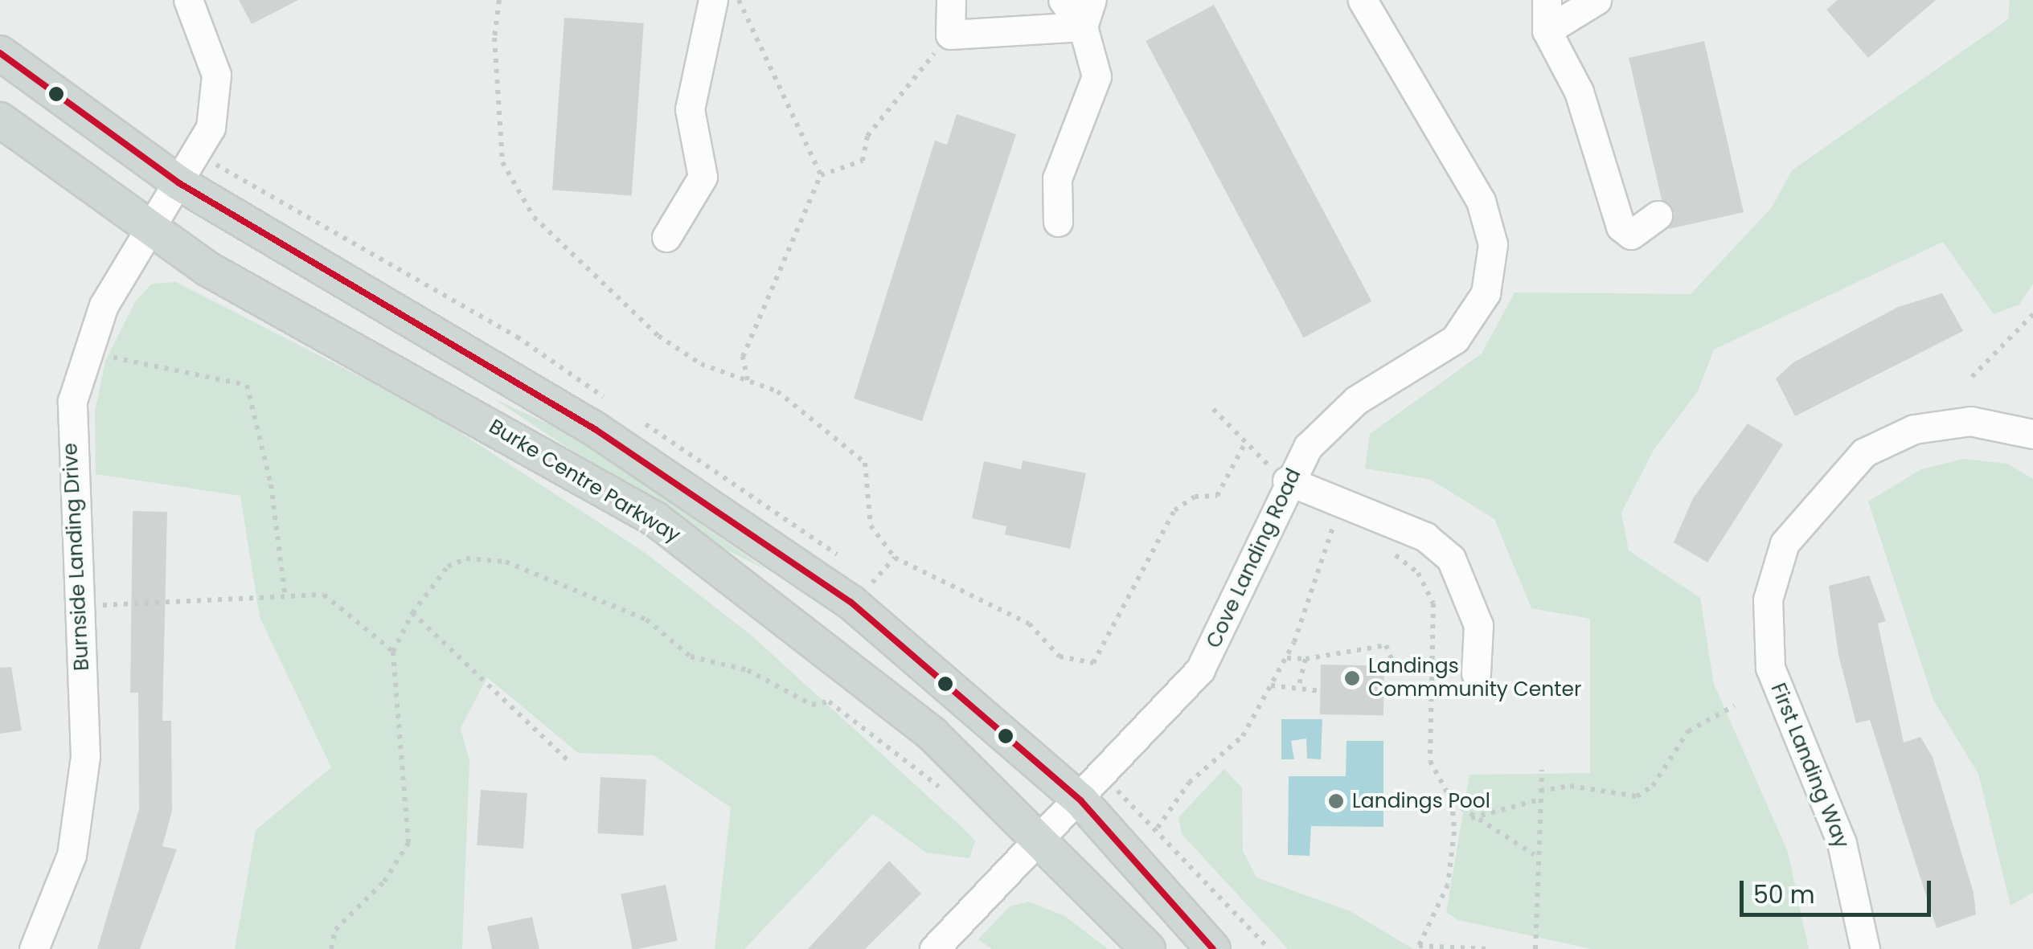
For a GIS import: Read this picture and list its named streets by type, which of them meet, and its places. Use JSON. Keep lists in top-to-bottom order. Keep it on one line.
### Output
{"streets":{"main road":["Burke Centre Parkway"],"street":["Burnside Landing Drive","Cove Landing Road","First Landing Way"]},"crossings":[["Burke Centre Parkway","Burnside Landing Drive"],["Burke Centre Parkway","Cove Landing Road"]],"places":["Landings Commmunity Center","Landings Pool"],"scale_bar":"50 m"}
